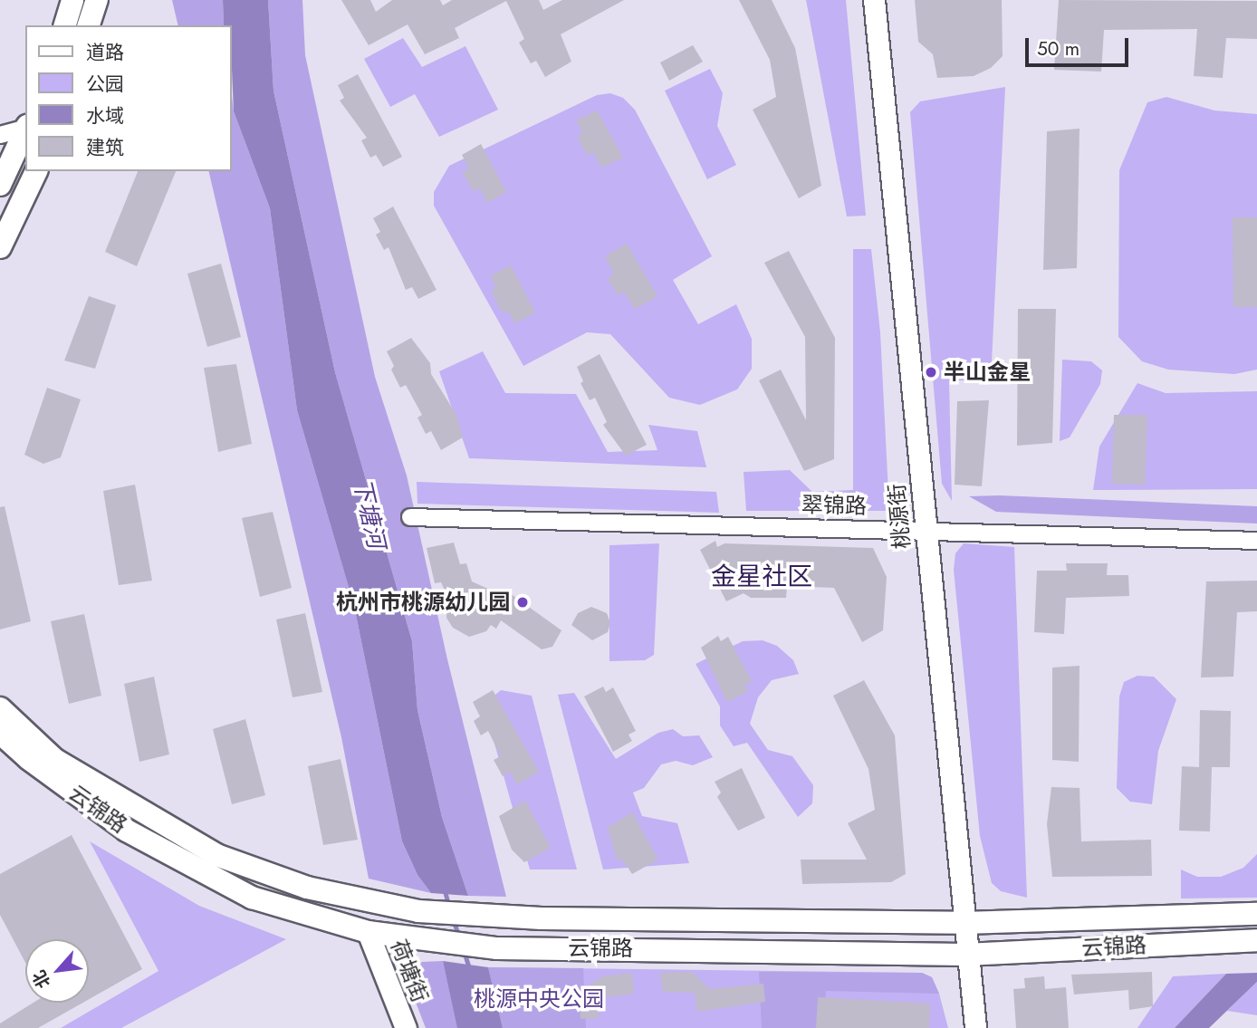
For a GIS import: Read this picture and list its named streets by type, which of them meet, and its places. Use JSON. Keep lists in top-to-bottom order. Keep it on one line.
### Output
{"streets":{"main road":["云锦路"],"street":["翠锦路","桃源街","荷塘街"]},"crossings":[["翠锦路","桃源街"],["桃源街","云锦路"],["云锦路","荷塘街"]],"districts":["金星社区"],"water":["下塘河"],"parks":["桃源中央公园"],"places":["半山金星","杭州市桃源幼儿园"],"legend":["道路","公园","水域","建筑"],"scale_bar":"50 m","north":"bottom left"}
